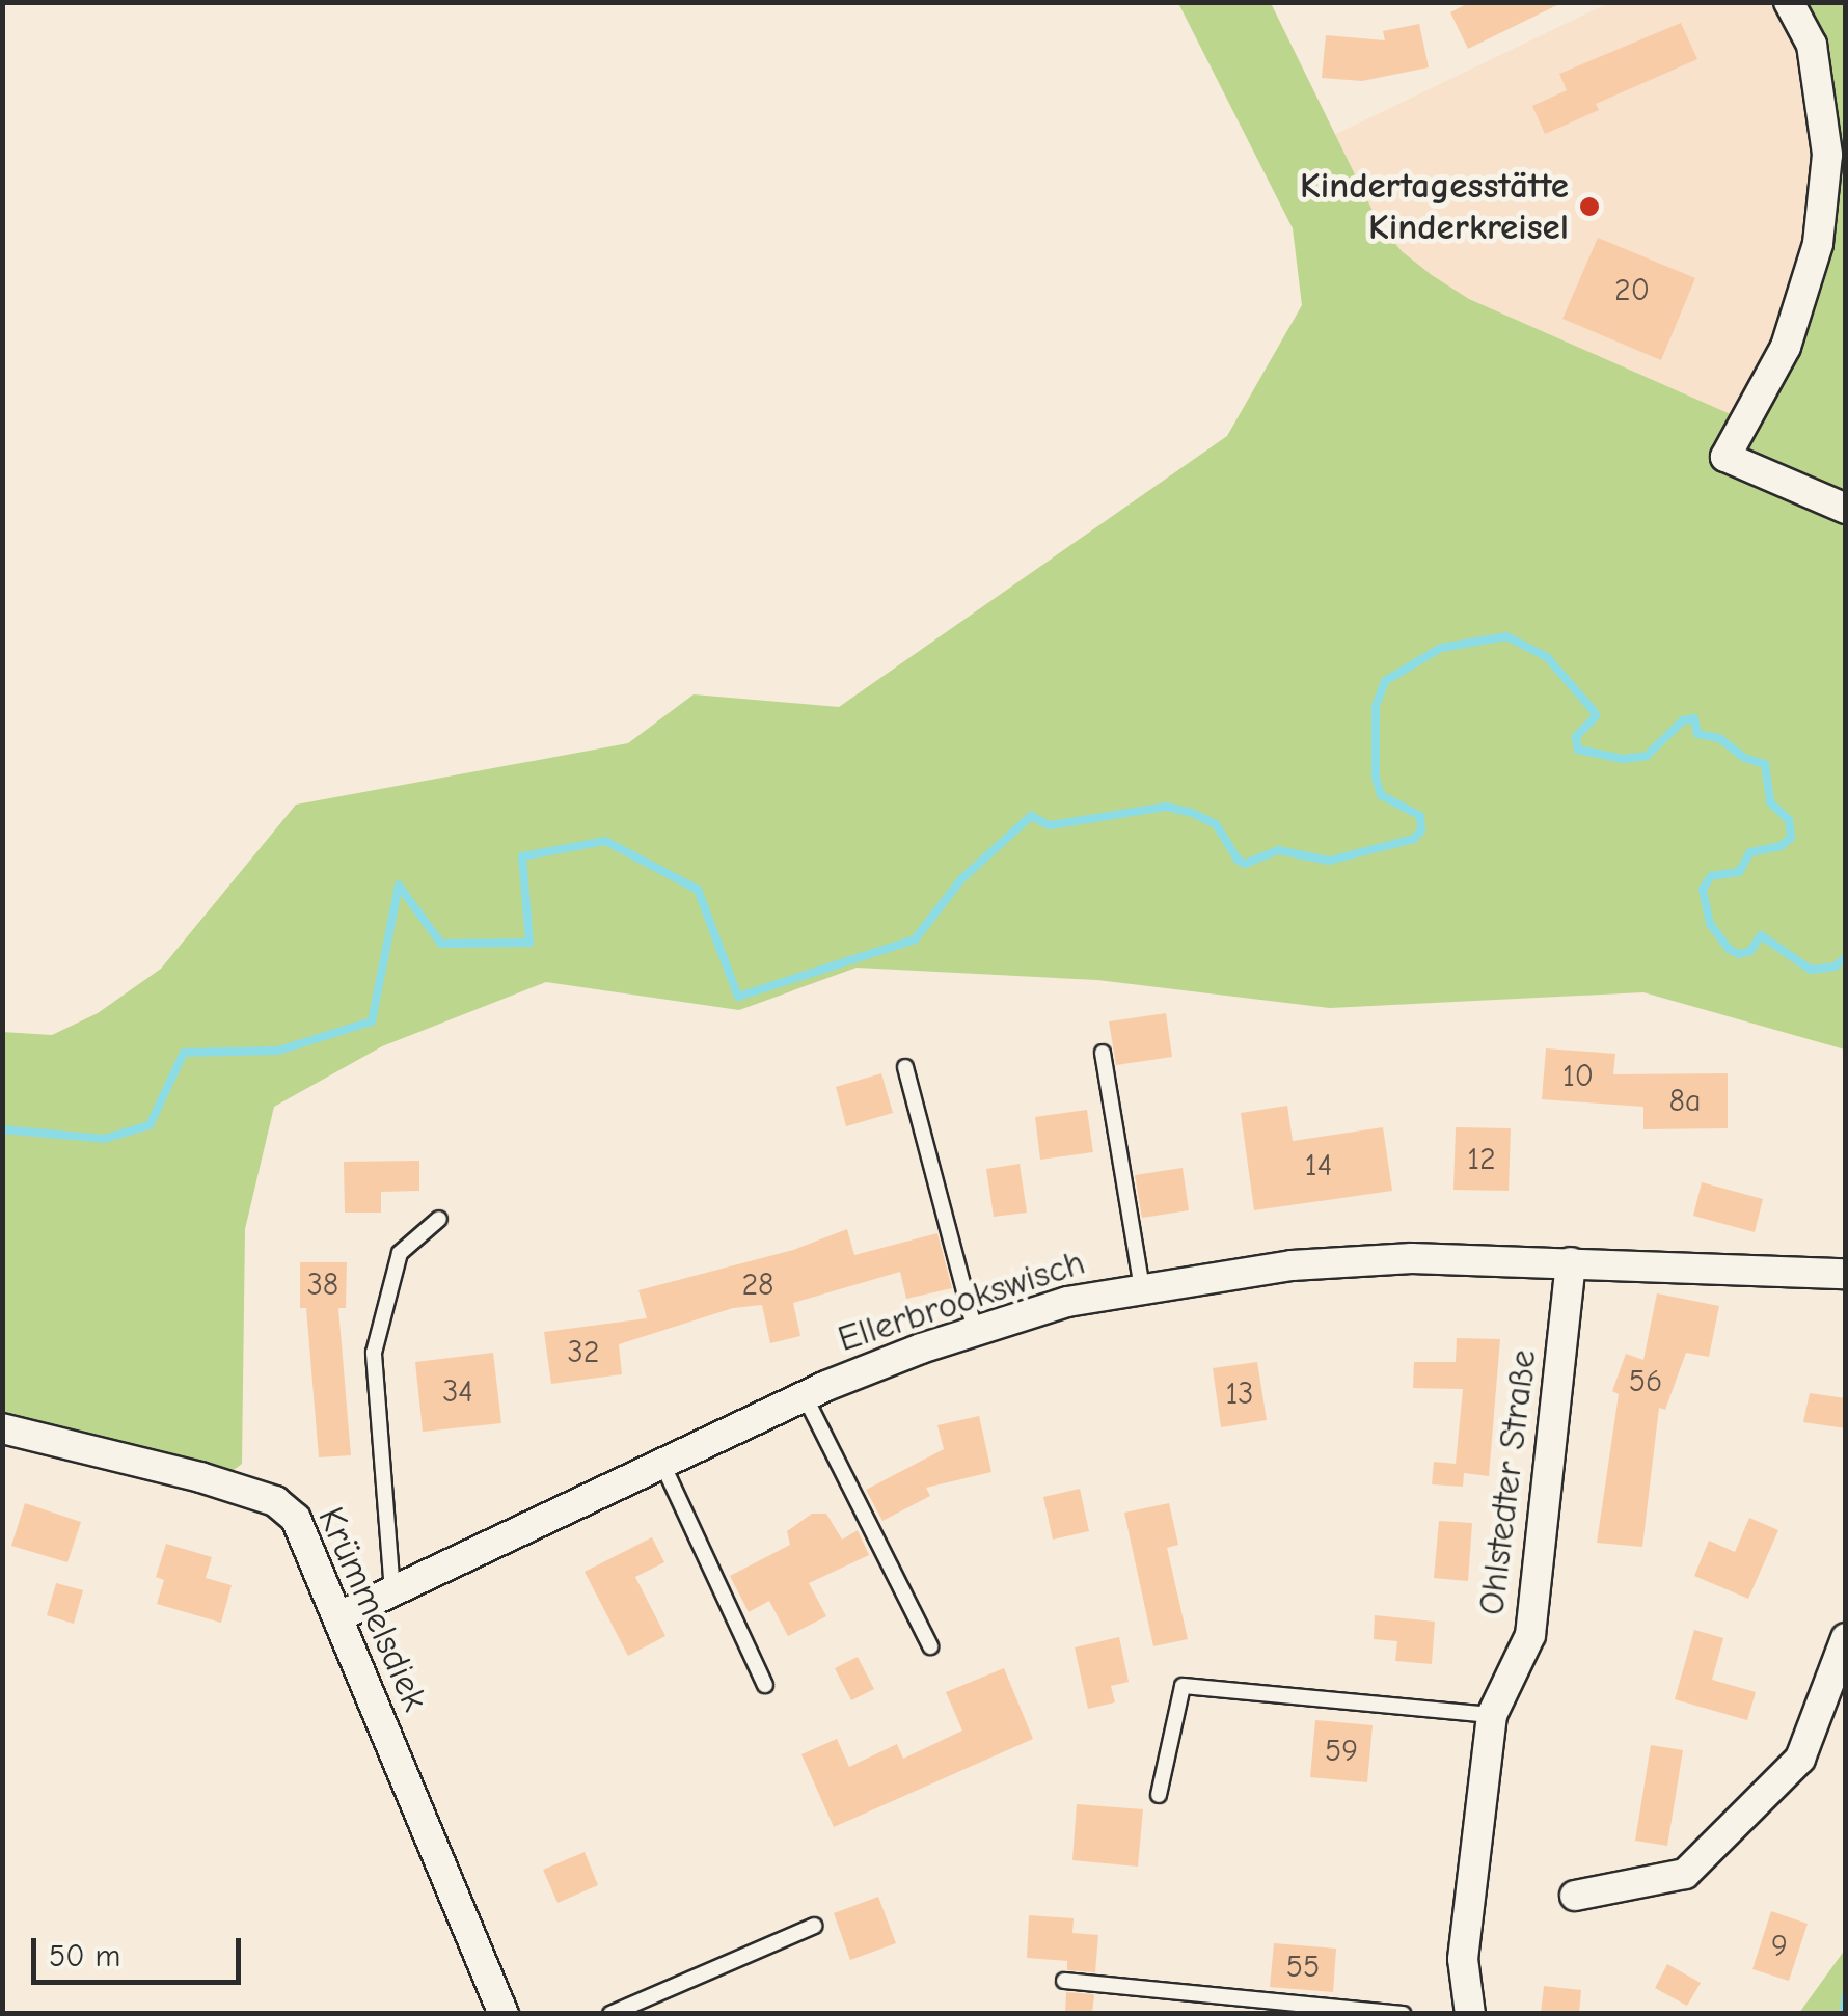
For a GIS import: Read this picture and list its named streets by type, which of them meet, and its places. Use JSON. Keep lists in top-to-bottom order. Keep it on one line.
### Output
{"streets":{"street":["Ellerbrookswisch","Ohlstedter Straße","Krümmelsdiek"]},"crossings":[["Ellerbrookswisch","Ohlstedter Straße"],["Ellerbrookswisch","Krümmelsdiek"]],"places":["Kindertagesstätte Kinderkreisel"],"house_numbers":["20","10","8a","12","14","38","28","32","56","34","13","59","9","55"],"scale_bar":"50 m"}
